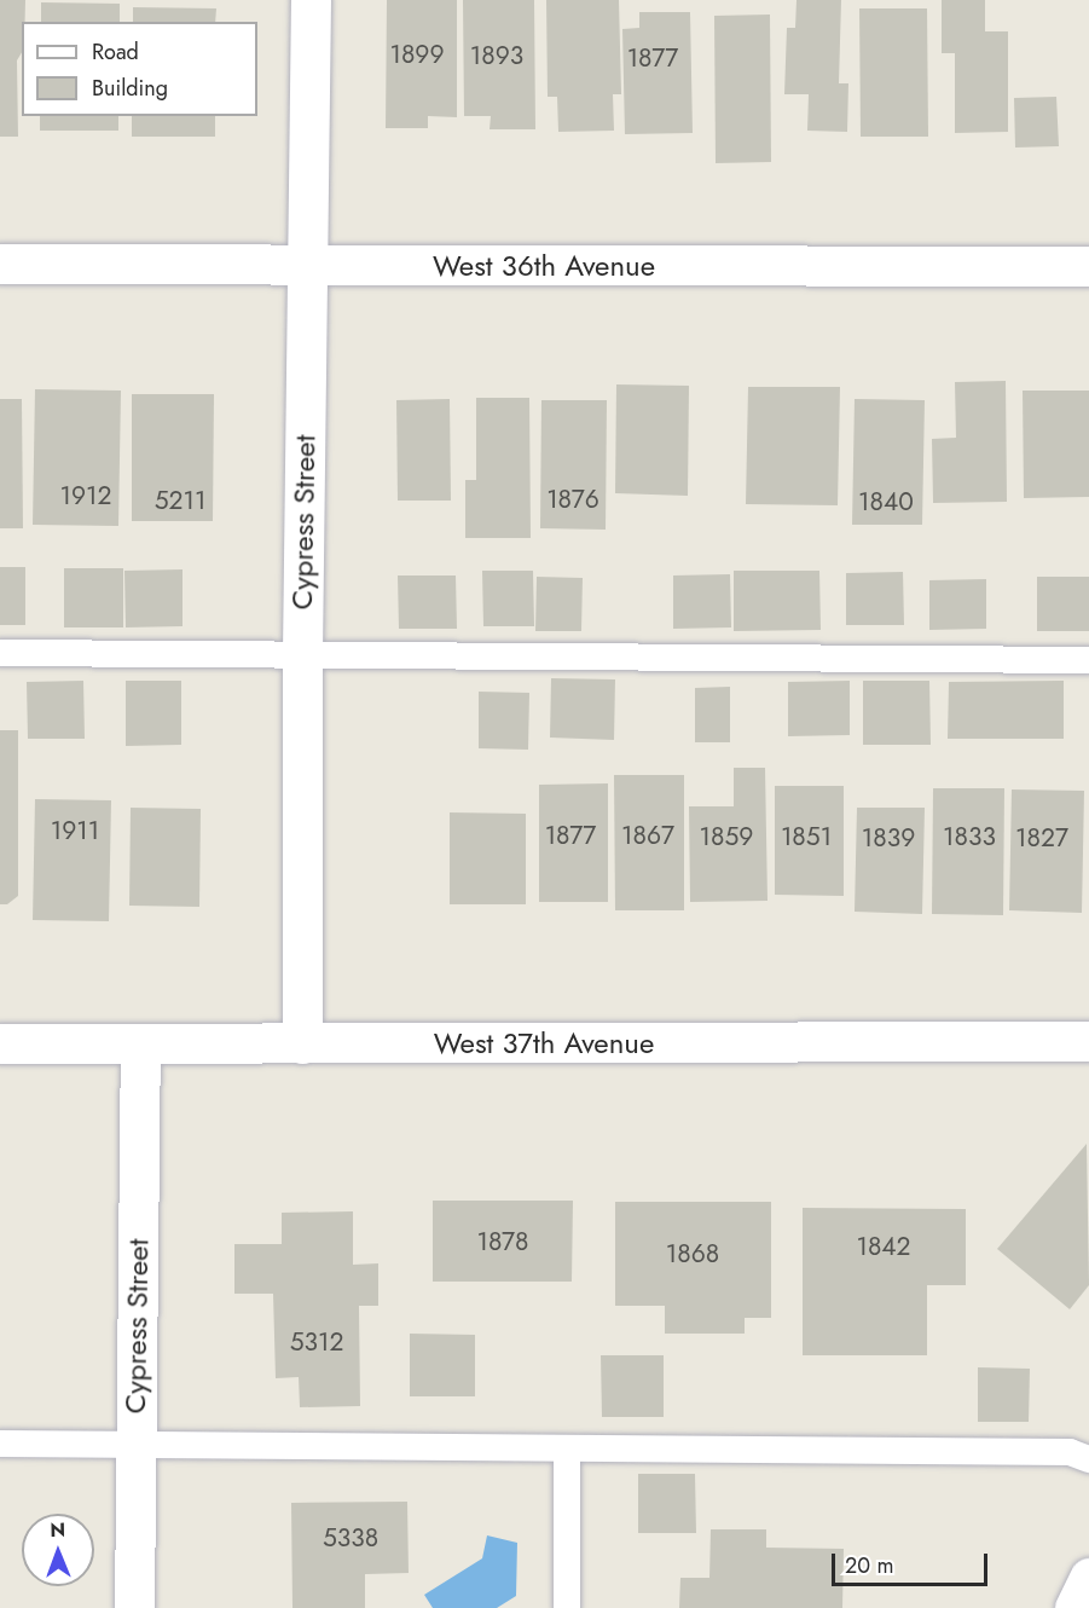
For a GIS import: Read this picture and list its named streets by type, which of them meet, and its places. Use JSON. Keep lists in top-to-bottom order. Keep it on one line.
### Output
{"streets":{"street":["West 36th Avenue","Cypress Street","West 37th Avenue"]},"crossings":[["West 36th Avenue","Cypress Street"],["Cypress Street","West 37th Avenue"]],"house_numbers":["1899","1893","1877","1912","1876","5211","1840","1911","1877","1867","1859","1851","1833","1839","1827","1878","1842","1868","5312","5338"],"legend":["Road","Building"],"scale_bar":"20 m","north":"top"}
